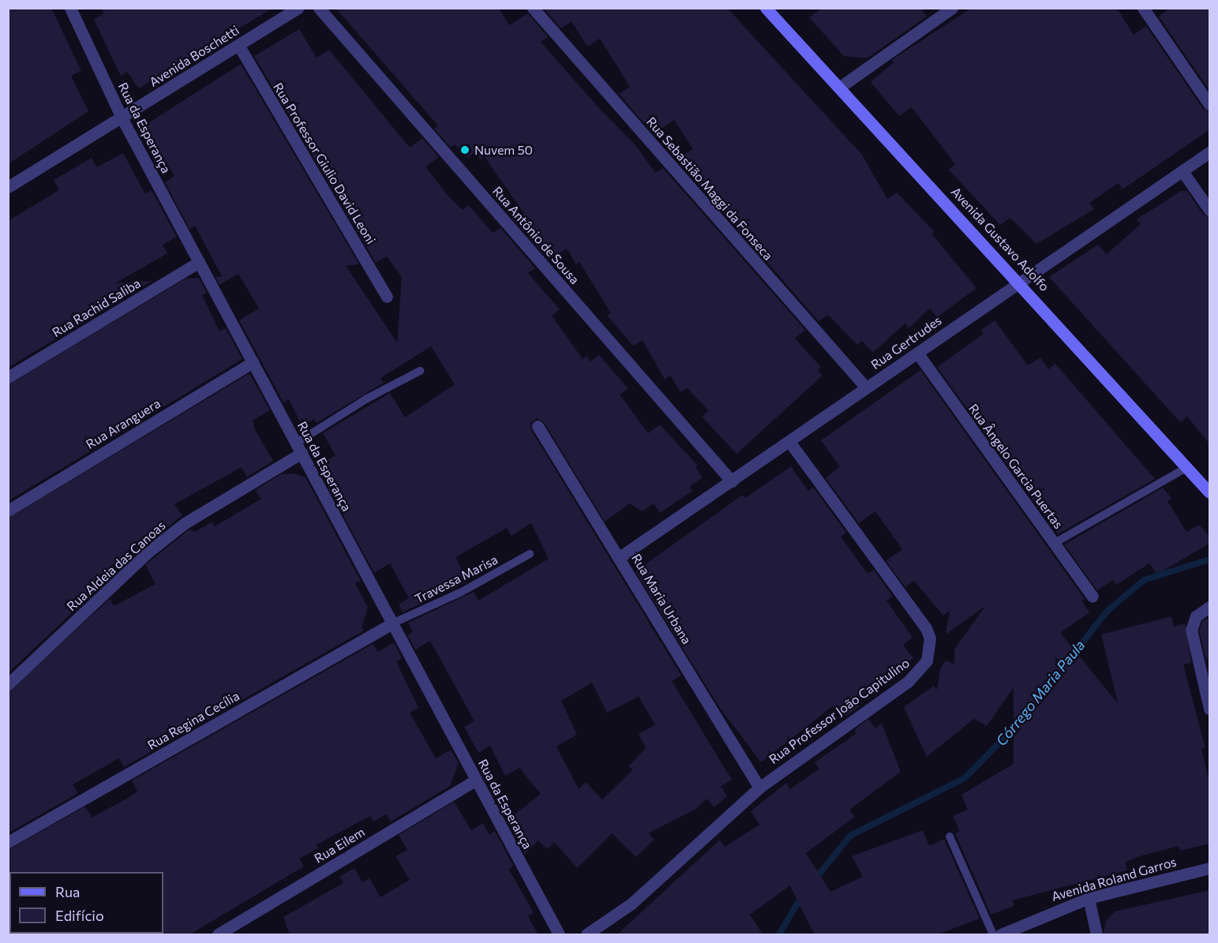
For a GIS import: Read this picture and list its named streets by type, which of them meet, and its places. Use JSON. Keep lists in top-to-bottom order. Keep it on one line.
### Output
{"streets":{"main road":["Avenida Gustavo Adolfo"],"street":["Avenida Boschetti","Rua da Esperança","Rua Professor Giulio David Leoni","Rua Sebastião Maggi da Fonseca","Rua Antônio de Sousa","Rua Rachid Saliba","Rua Gertrudes","Rua Aranguera","Rua Ângelo Garcia Puertas","Rua Aldeia das Canoas","Rua Maria Urbana","Rua Professor João Capitulino","Rua Regina Cecília","Rua Eilem","Avenida Roland Garros"],"lane":["Travessa Marisa"]},"crossings":[["Avenida Boschetti","Rua da Esperança"],["Avenida Boschetti","Rua Professor Giulio David Leoni"],["Rua da Esperança","Rua Rachid Saliba"],["Rua da Esperança","Rua Aranguera"],["Rua da Esperança","Rua Aldeia das Canoas"],["Rua da Esperança","Travessa Marisa"],["Rua da Esperança","Rua Regina Cecília"],["Rua da Esperança","Rua Eilem"],["Rua Sebastião Maggi da Fonseca","Rua Gertrudes"],["Rua Antônio de Sousa","Rua Gertrudes"],["Avenida Gustavo Adolfo","Rua Gertrudes"],["Rua Gertrudes","Rua Ângelo Garcia Puertas"],["Rua Gertrudes","Rua Maria Urbana"],["Rua Gertrudes","Rua Professor João Capitulino"],["Travessa Marisa","Rua Regina Cecília"],["Rua Maria Urbana","Rua Professor João Capitulino"]],"water":["Córrego Maria Paula"],"places":["Nuvem 50"],"legend":["Rua","Edifício"]}
